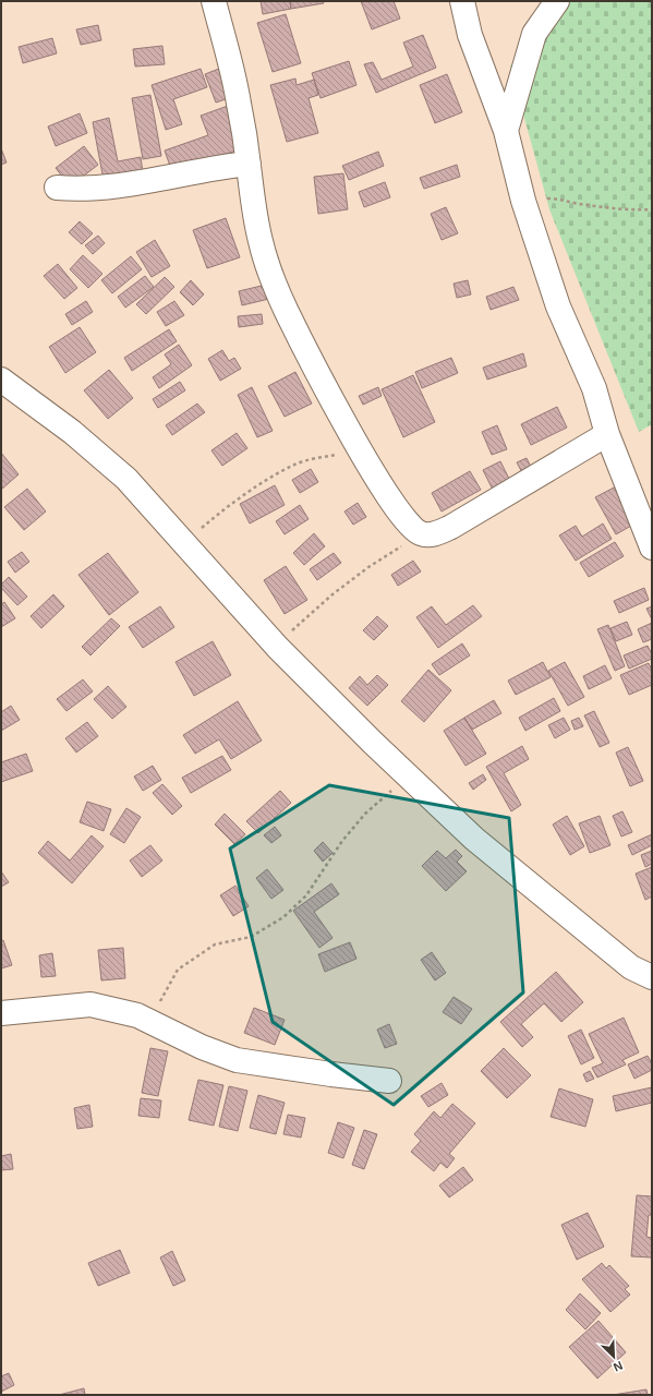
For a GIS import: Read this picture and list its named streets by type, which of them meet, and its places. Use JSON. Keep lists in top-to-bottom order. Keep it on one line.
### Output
{"north":"bottom right"}
